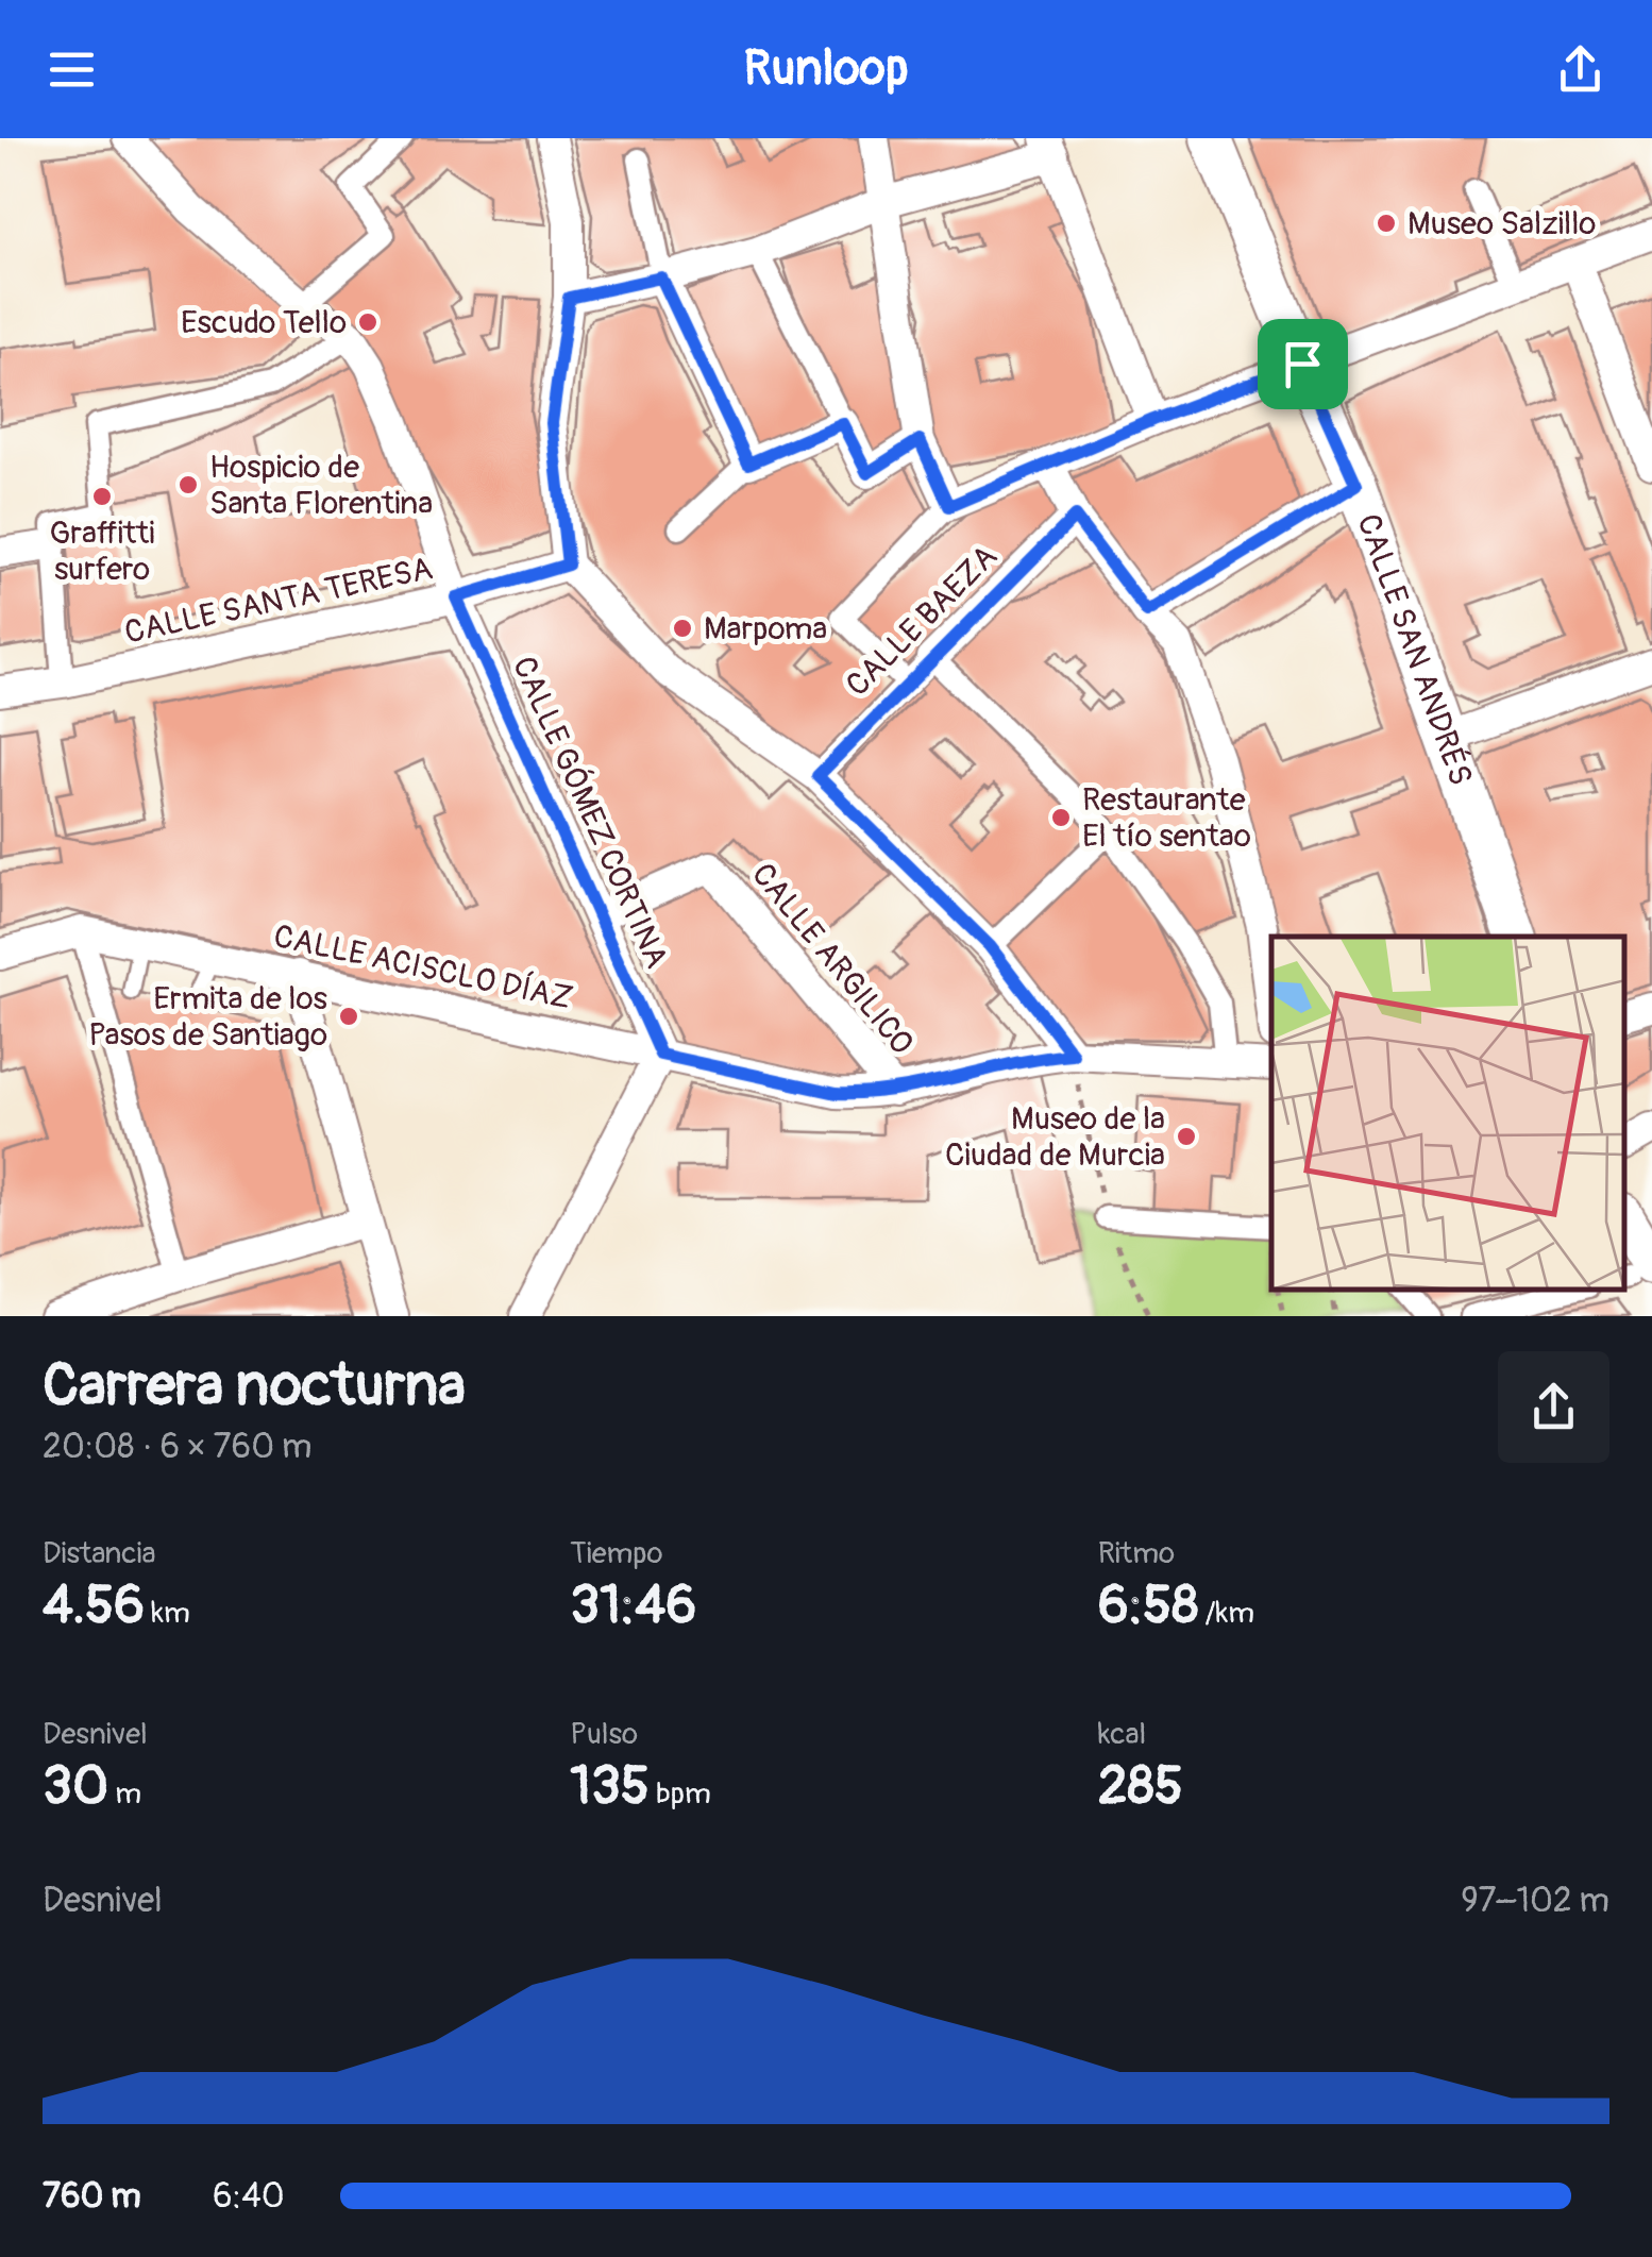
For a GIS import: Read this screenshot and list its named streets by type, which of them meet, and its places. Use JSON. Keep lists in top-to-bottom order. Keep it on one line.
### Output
{"streets":{"main road":["CALLE SAN ANDRÉS"],"street":["CALLE SANTA TERESA","CALLE BAEZA","CALLE GÓMEZ CORTINA","CALLE ARGILICO","CALLE ACISCLO DÍAZ"]},"crossings":[["CALLE SANTA TERESA","CALLE GÓMEZ CORTINA"],["CALLE GÓMEZ CORTINA","CALLE ARGILICO"],["CALLE GÓMEZ CORTINA","CALLE ACISCLO DÍAZ"],["CALLE ARGILICO","CALLE ACISCLO DÍAZ"]],"places":["Museo Salzillo","Escudo Tello","Hospicio de Santa Florentina","Graffitti surfero","Marpoma","Restaurante El tío sentao","Ermita de los Pasos de Santiago","Museo de la Ciudad de Murcia"],"page":{"header":"Runloop","heading":["Carrera nocturna","20:08 · 6 × 760 m"],"stats":[["Distancia","4.56 km"],["Tiempo","31:46"],["Ritmo","6:58 /km"],["Desnivel","30 m"],["Pulso","135 bpm"],["kcal","285"]],"chart":["Desnivel","97–102 m"],"list":[{"name":"760 m","note":"6:40"}]}}
